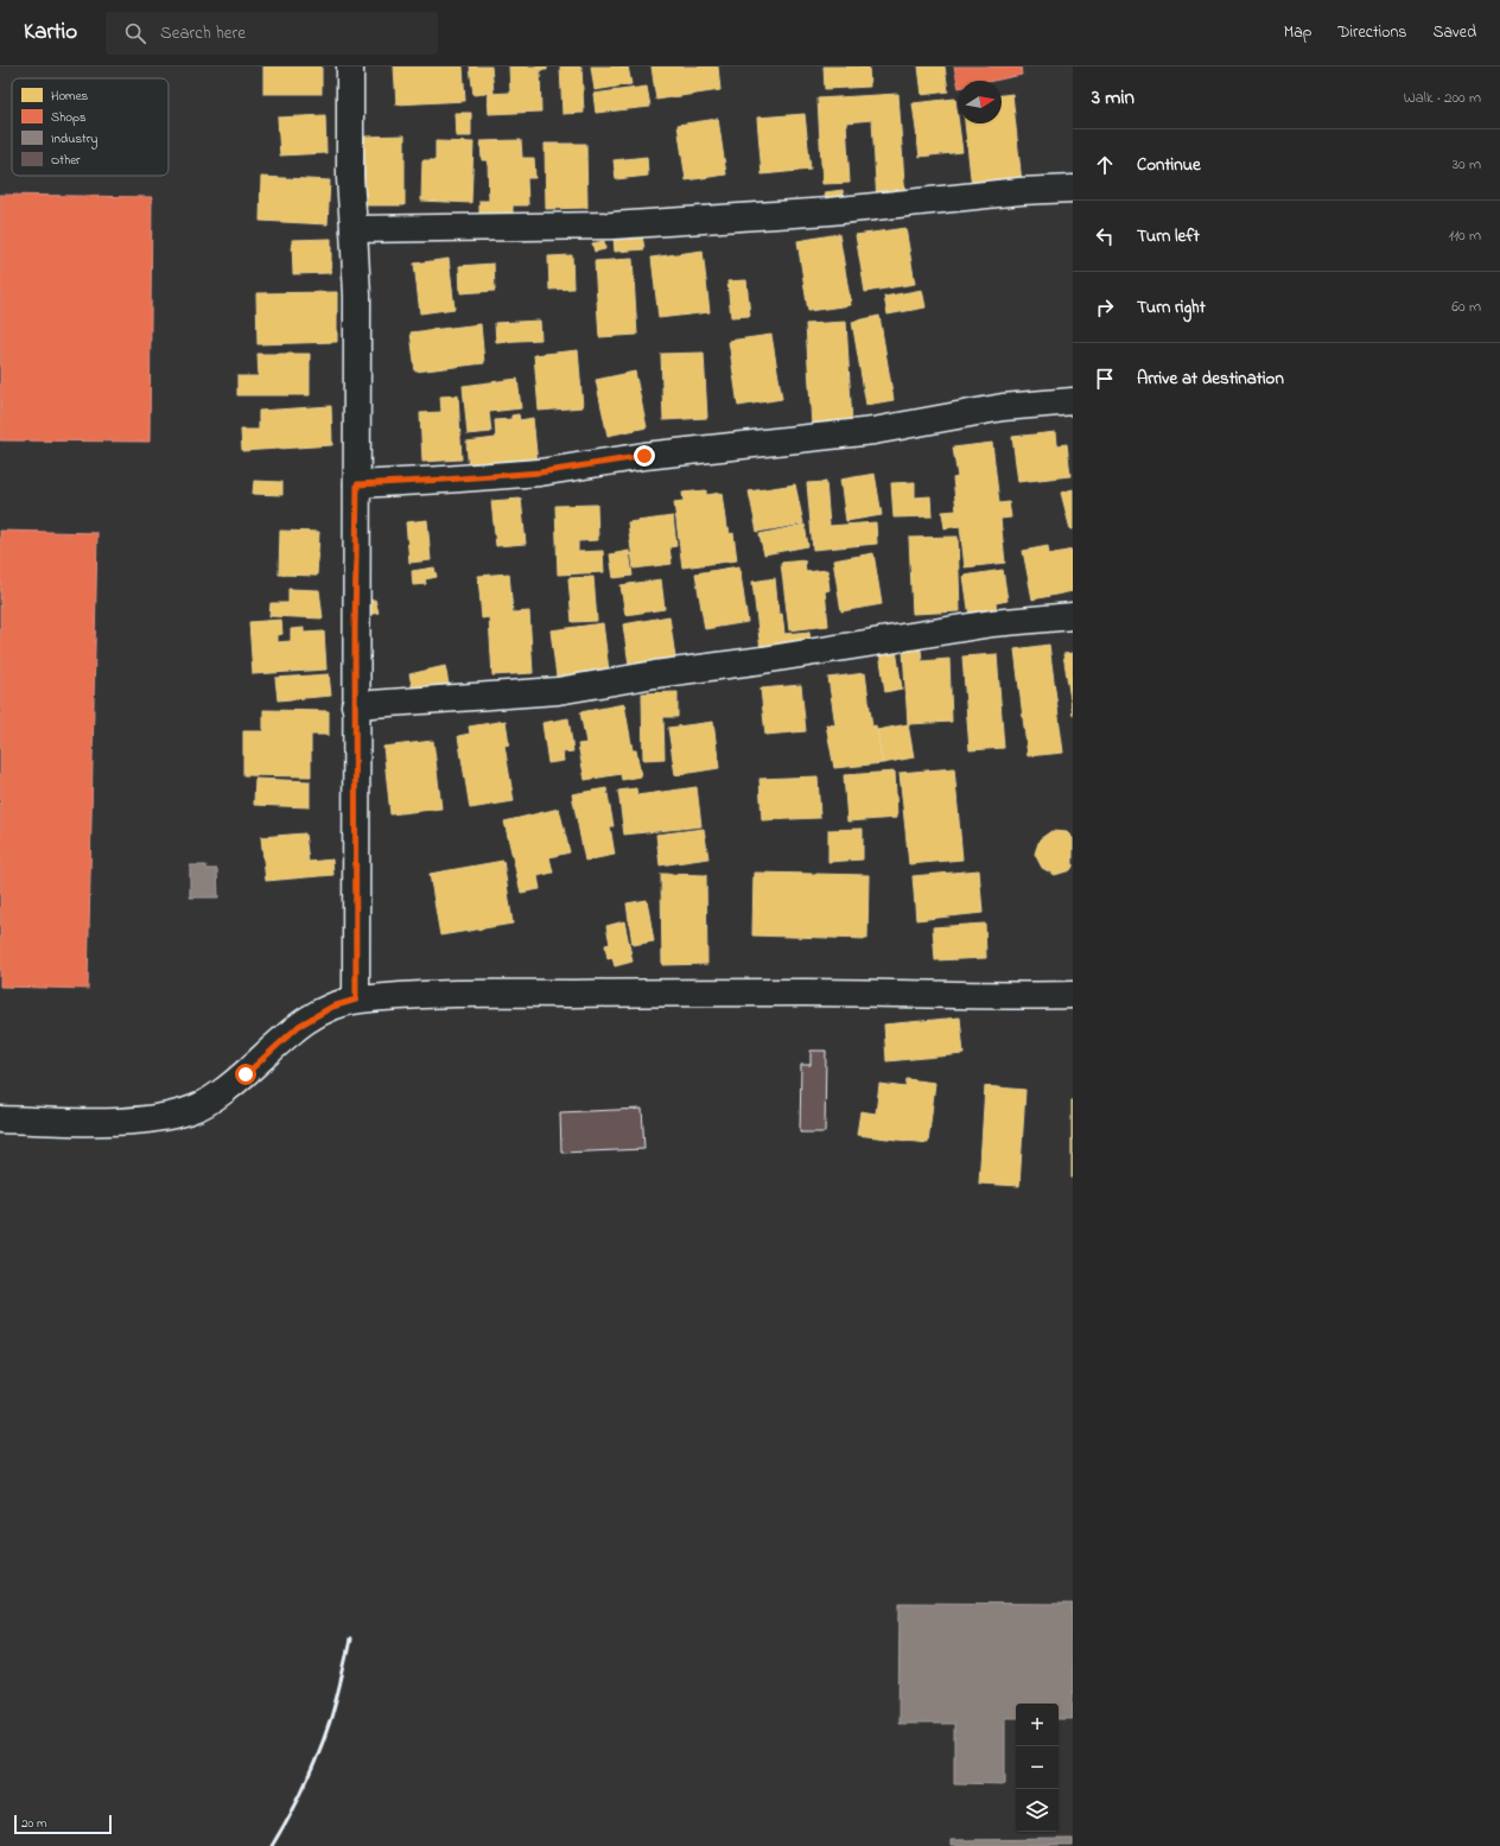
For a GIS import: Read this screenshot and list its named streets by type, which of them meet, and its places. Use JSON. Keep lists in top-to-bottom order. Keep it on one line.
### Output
{"legend":["Homes","Shops","Industry","Other"],"scale_bar":"20 m","north":"right","page":{"header":"Kartio","search":"Search here","nav":["Map","Directions","Saved"],"heading":["3 min","Walk · 200 m"],"list":[["Continue","30 m"],["Turn left","110 m"],["Turn right","60 m"],"Arrive at destination"],"map_buttons":["+","−"],"scale":"20 m"}}
